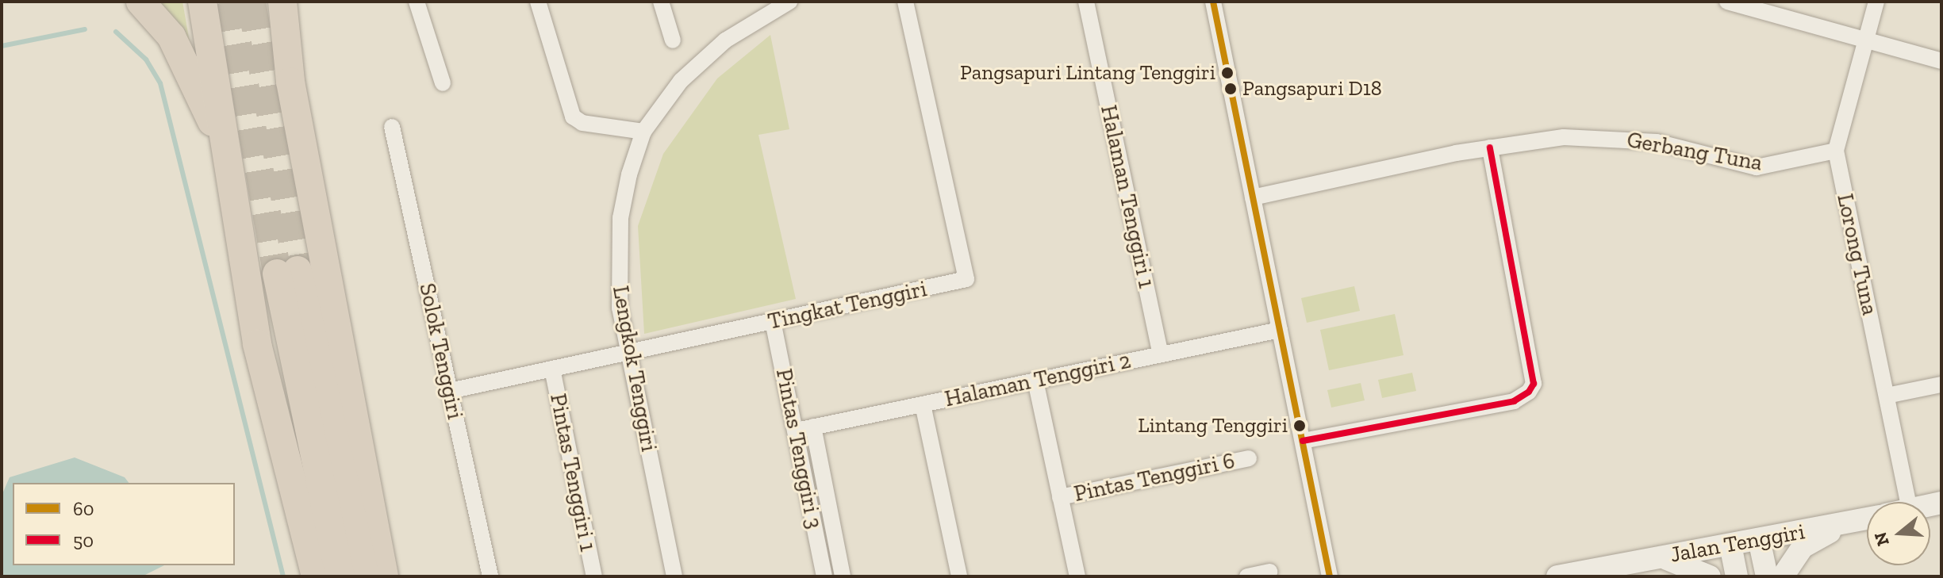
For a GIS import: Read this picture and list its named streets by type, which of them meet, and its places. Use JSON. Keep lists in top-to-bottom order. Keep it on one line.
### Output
{"streets":{"street":["Gerbang Tuna","Halaman Tenggiri 1","Lorong Tuna","Tingkat Tenggiri","Solok Tenggiri","Lengkok Tenggiri","Halaman Tenggiri 2","Pintas Tenggiri 3","Pintas Tenggiri 1","Pintas Tenggiri 6","Jalan Tenggiri"]},"crossings":[["Gerbang Tuna","Lorong Tuna"],["Halaman Tenggiri 1","Halaman Tenggiri 2"],["Tingkat Tenggiri","Solok Tenggiri"],["Tingkat Tenggiri","Lengkok Tenggiri"],["Tingkat Tenggiri","Pintas Tenggiri 3"],["Tingkat Tenggiri","Pintas Tenggiri 1"],["Halaman Tenggiri 2","Pintas Tenggiri 3"]],"places":["Pangsapuri Lintang Tenggiri","Pangsapuri D18","Lintang Tenggiri"],"lines":["transit line 60","transit line 50"],"legend":["60","50"],"north":"left"}
